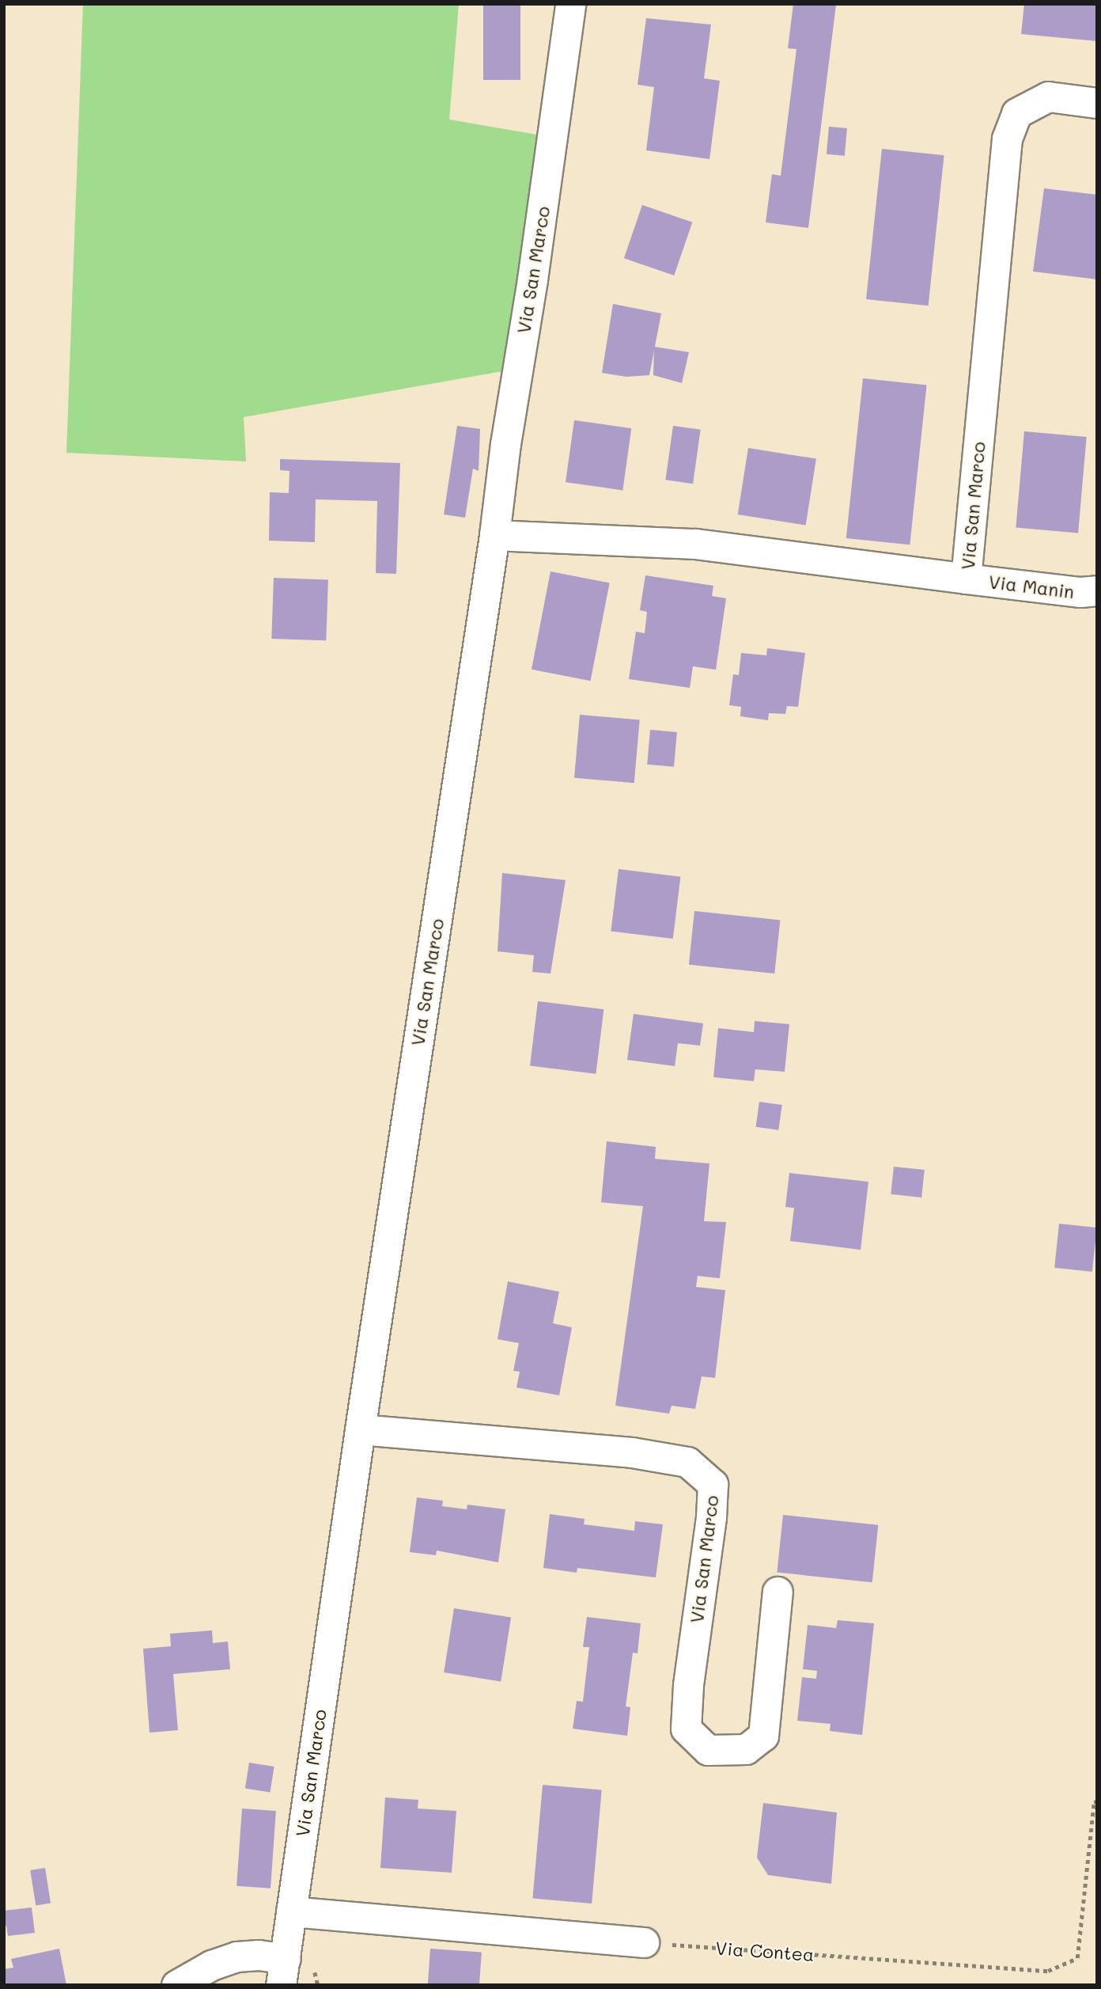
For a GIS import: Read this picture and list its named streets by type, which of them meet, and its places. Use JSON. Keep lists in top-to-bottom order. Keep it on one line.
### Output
{"streets":{"street":["Via San Marco","Via Manin"],"path":["Via Contea"]},"crossings":[["Via San Marco","Via Manin"]]}
